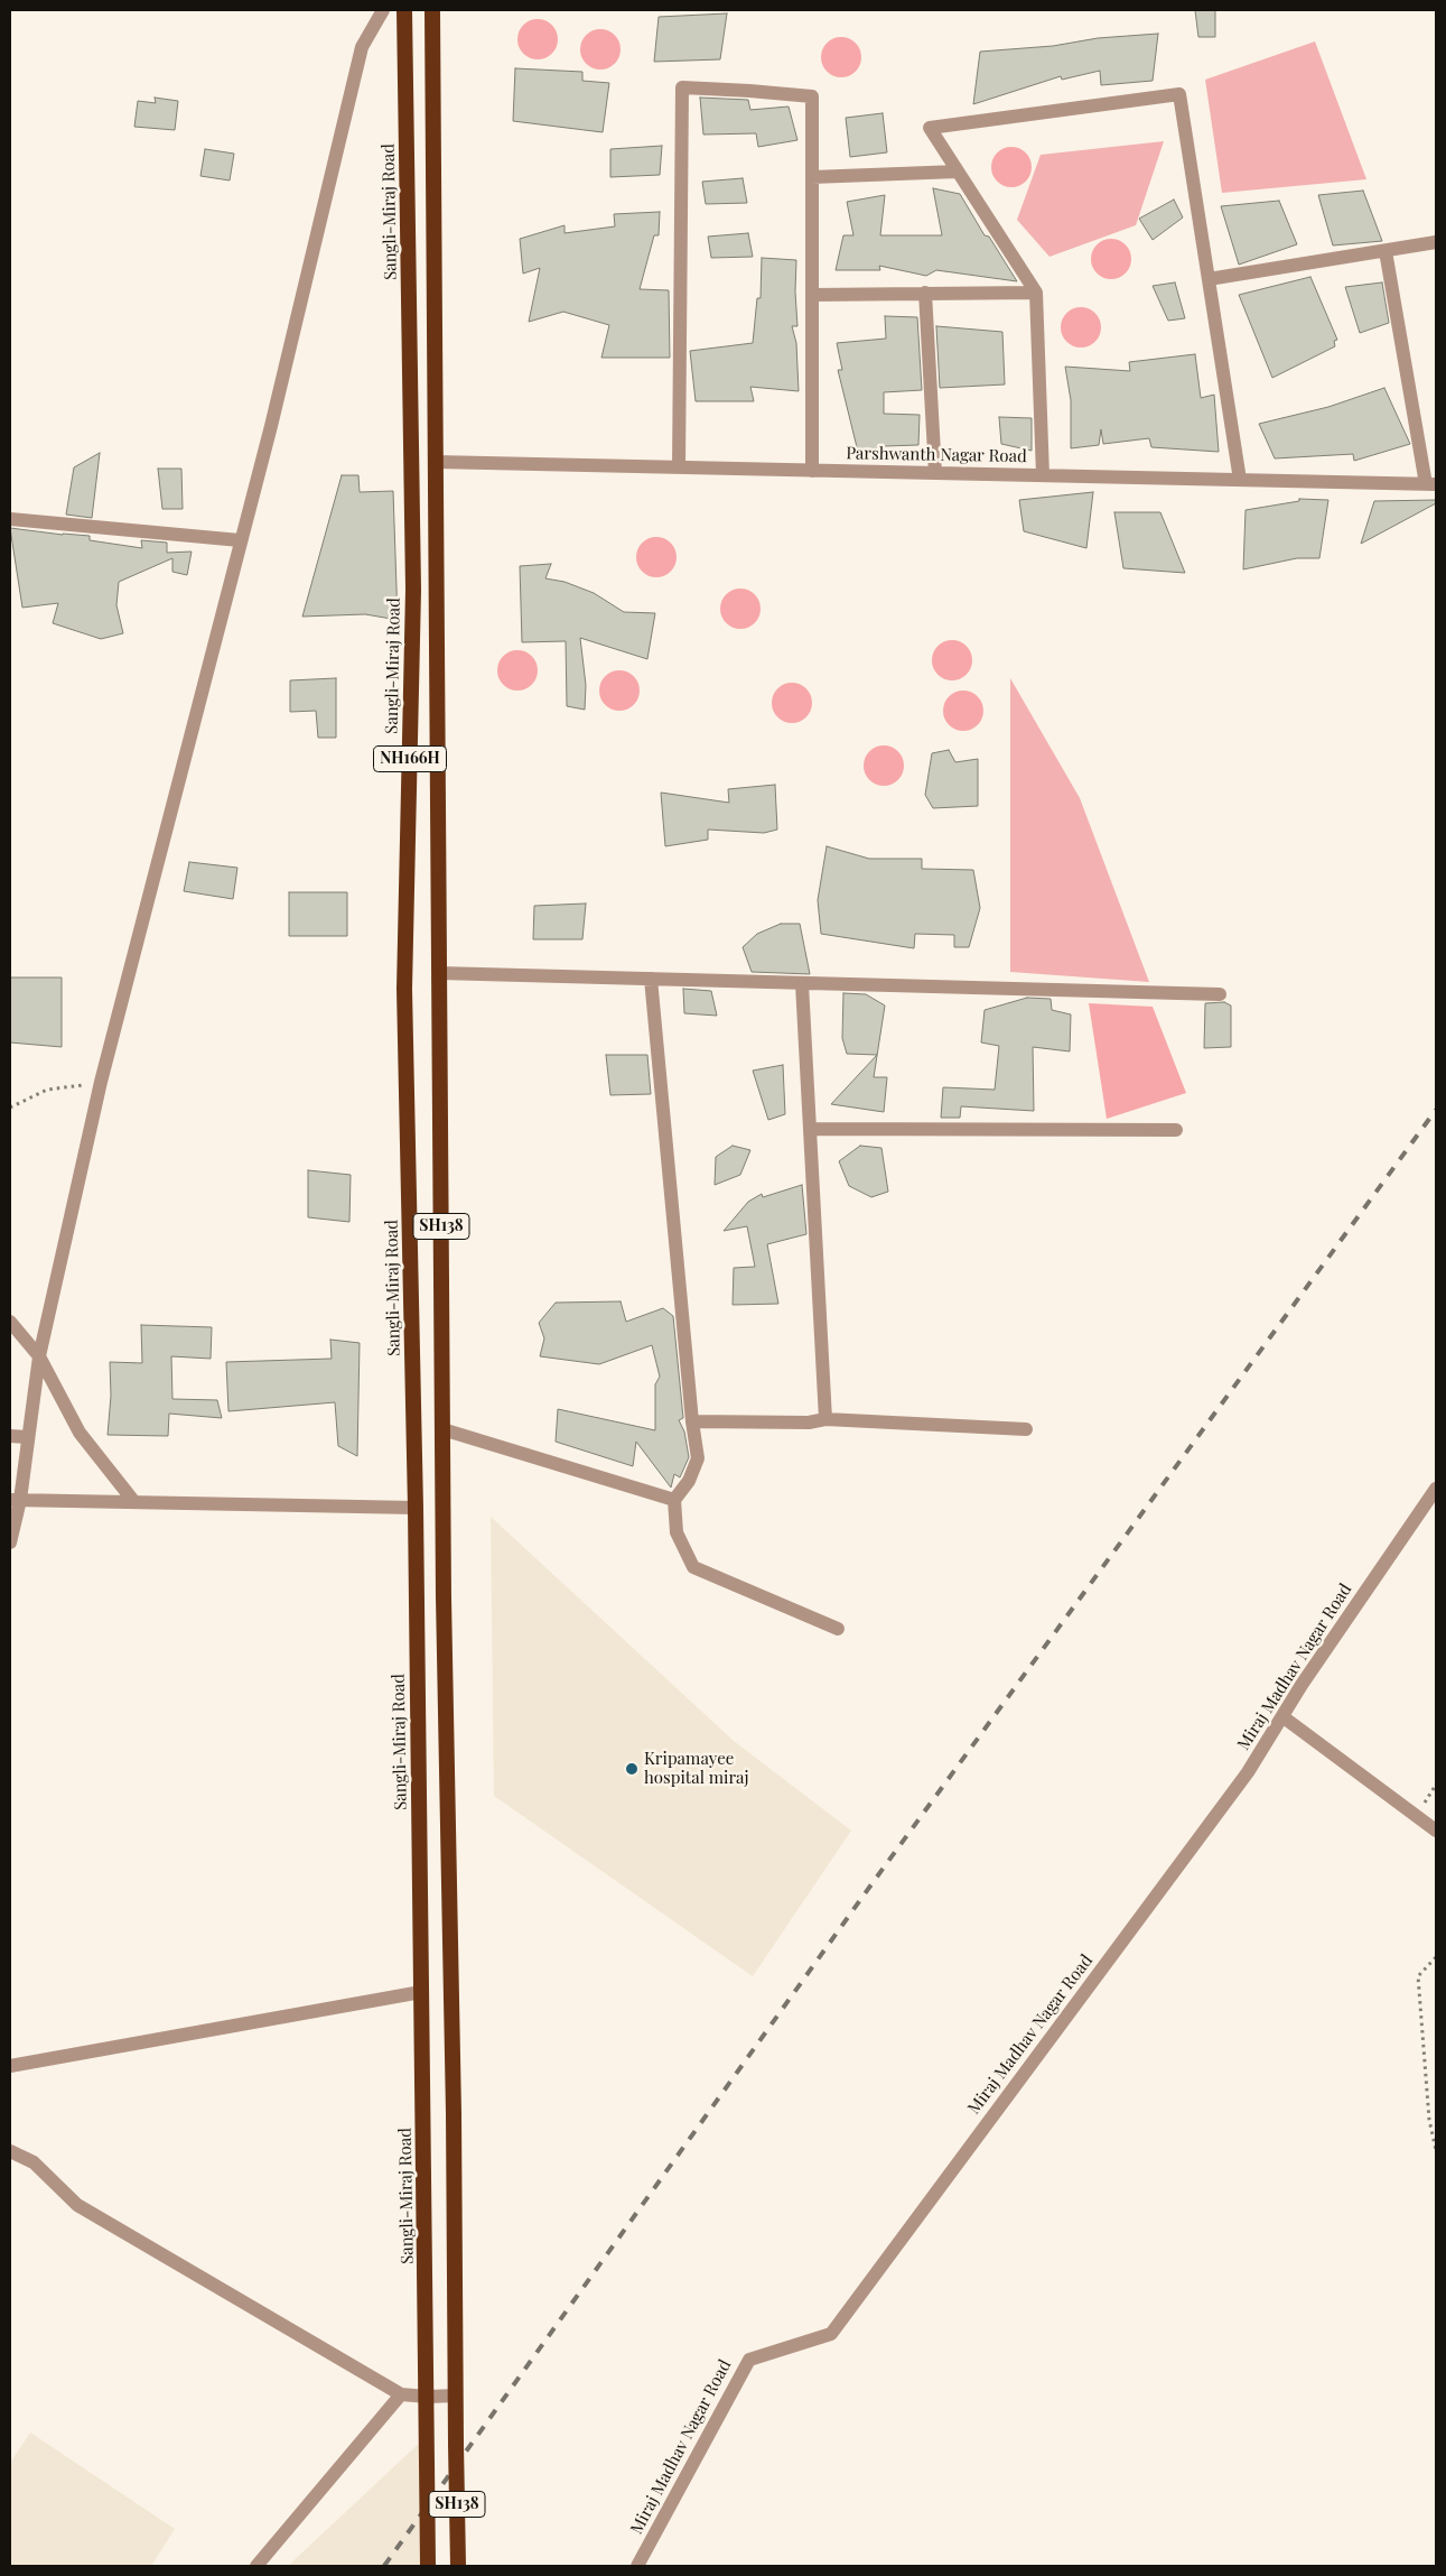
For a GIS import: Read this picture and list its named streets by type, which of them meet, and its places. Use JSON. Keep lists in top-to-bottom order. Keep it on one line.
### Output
{"streets":{"highway":["Sangli-Miraj Road","NH166H","SH138"],"street":["Parshwanth Nagar Road","Miraj Madhav Nagar Road"]},"crossings":[["Parshwanth Nagar Road","SH138"]],"places":["Kripamayee hospital miraj"]}
